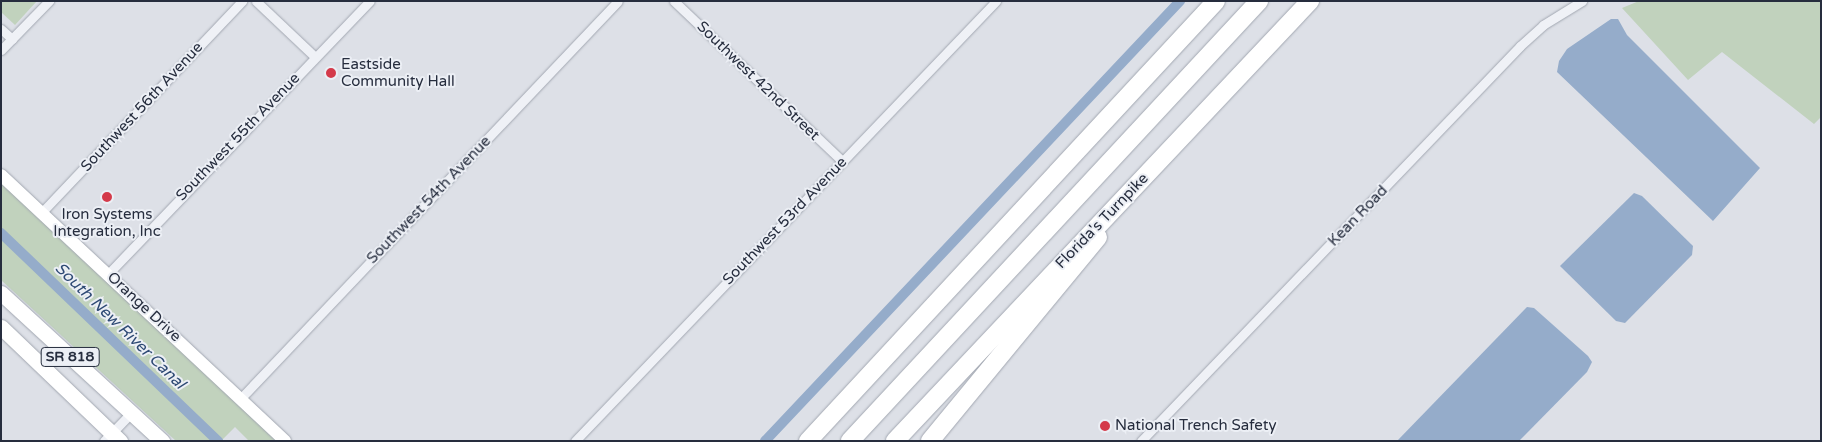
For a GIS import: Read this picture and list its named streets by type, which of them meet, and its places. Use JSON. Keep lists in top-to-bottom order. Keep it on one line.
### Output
{"streets":{"highway":["Florida's Turnpike"],"main road":["SR 818"],"street":["Southwest 42nd Street","Southwest 56th Avenue","Southwest 55th Avenue","Southwest 54th Avenue","Kean Road","Southwest 53rd Avenue","Orange Drive"]},"crossings":[["Southwest 42nd Street","Southwest 53rd Avenue"],["Southwest 56th Avenue","Orange Drive"],["Southwest 55th Avenue","Orange Drive"],["Southwest 54th Avenue","Orange Drive"]],"water":["South New River Canal"],"places":["Eastside Community Hall","Iron Systems Integration, Inc","National Trench Safety"]}
